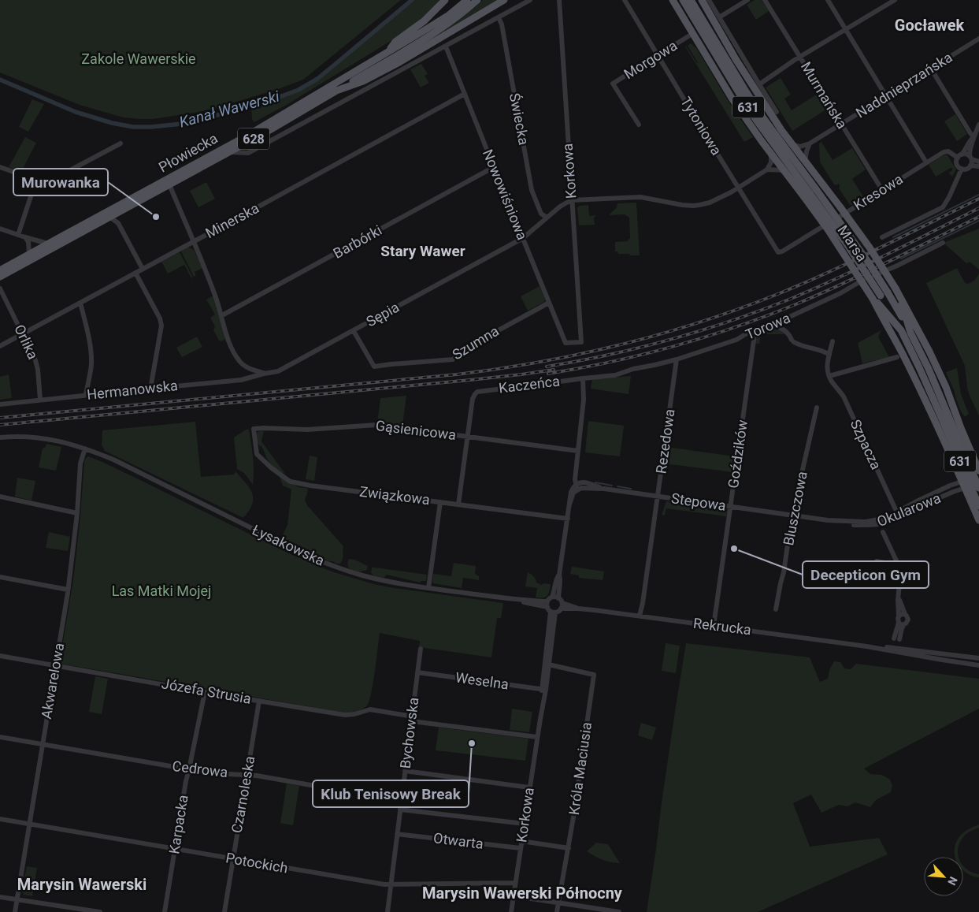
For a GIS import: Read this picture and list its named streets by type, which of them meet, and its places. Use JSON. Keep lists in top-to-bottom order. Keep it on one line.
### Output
{"streets":{"main road":["631","628","Płowiecka","Marsa"],"street":["Morgowa","Naddnieprzańska","Murmańska","Świecka","Tytoniowa","Korkowa","Kresowa","Nowowiśniowa","Minerska","Barbórki","Sępia","Torowa","Orlika","Szumna","Kaczeńca","Hermanowska","Gąsienicowa","Rezedowa","Szpacza","Goździków","Związkowa","Stepowa","Bluszczowa","Okularowa","Łysakowska","Rekrucka","Akwarelowa","Weselna","Józefa Strusia","Bychowska","Króla Maciusia","Cedrowa","Czarnoleska","Karpacka","Otwarta","Potockich"]},"crossings":[["Morgowa","Tytoniowa"],["Naddnieprzańska","Murmańska"],["Naddnieprzańska","Marsa"],["Murmańska","Kresowa"],["631","Marsa"],["Świecka","Płowiecka"],["Tytoniowa","Kresowa"],["628","Płowiecka"],["Płowiecka","Nowowiśniowa"],["Korkowa","Nowowiśniowa"],["Korkowa","Łysakowska"],["Korkowa","Rekrucka"],["Korkowa","Weselna"],["Korkowa","Józefa Strusia"],["Korkowa","Króla Maciusia"],["Korkowa","Otwarta"],["Korkowa","Potockich"],["Nowowiśniowa","Minerska"],["Nowowiśniowa","Barbórki"],["Nowowiśniowa","Sępia"],["Nowowiśniowa","Szumna"],["Minerska","Orlika"],["Marsa","Okularowa"],["Sępia","Szumna"],["Sępia","Hermanowska"],["Torowa","Kaczeńca"],["Torowa","Rezedowa"],["Torowa","Goździków"],["Orlika","Hermanowska"],["Kaczeńca","Gąsienicowa"],["Gąsienicowa","Związkowa"],["Rezedowa","Stepowa"],["Rezedowa","Rekrucka"],["Szpacza","Okularowa"],["Goździków","Stepowa"],["Goździków","Rekrucka"],["Stepowa","Bluszczowa"],["Stepowa","Okularowa"],["Bluszczowa","Okularowa"],["Łysakowska","Rekrucka"],["Łysakowska","Akwarelowa"],["Akwarelowa","Józefa Strusia"],["Akwarelowa","Cedrowa"],["Akwarelowa","Potockich"],["Weselna","Bychowska"],["Józefa Strusia","Bychowska"],["Józefa Strusia","Czarnoleska"],["Józefa Strusia","Karpacka"],["Bychowska","Cedrowa"],["Bychowska","Otwarta"],["Bychowska","Potockich"],["Cedrowa","Czarnoleska"],["Cedrowa","Karpacka"],["Czarnoleska","Potockich"],["Karpacka","Potockich"]],"districts":["Gocławek","Stary Wawer","Marysin Wawerski","Marysin Wawerski Północny"],"water":["Kanał Wawerski"],"parks":["Zakole Wawerskie","Las Matki Mojej"],"places":["Murowanka","Decepticon Gym","Klub Tenisowy Break"],"north":"bottom right"}
